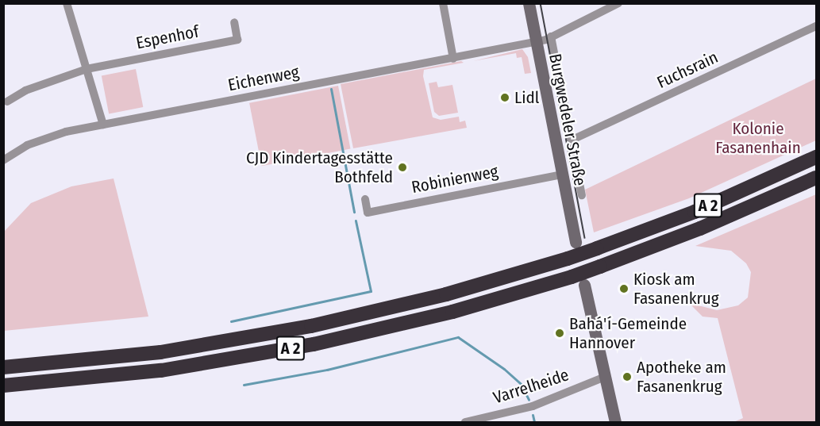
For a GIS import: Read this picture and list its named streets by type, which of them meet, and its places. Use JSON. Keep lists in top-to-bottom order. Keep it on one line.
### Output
{"streets":{"highway":["A 2"],"main road":["Burgwedeler Straße"],"street":["Espenhof","Fuchsrain","Eichenweg","Robinienweg","Varrelheide"]},"crossings":[["Fuchsrain","Burgwedeler Straße"],["Eichenweg","Burgwedeler Straße"],["Burgwedeler Straße","Robinienweg"]],"parks":["Kolonie Fasanenhain"],"places":["Lidl","CJD Kindertagesstätte Bothfeld","Kiosk am Fasanenkrug","Bahá'í-Gemeinde Hannover","Apotheke am Fasanenkrug"]}
